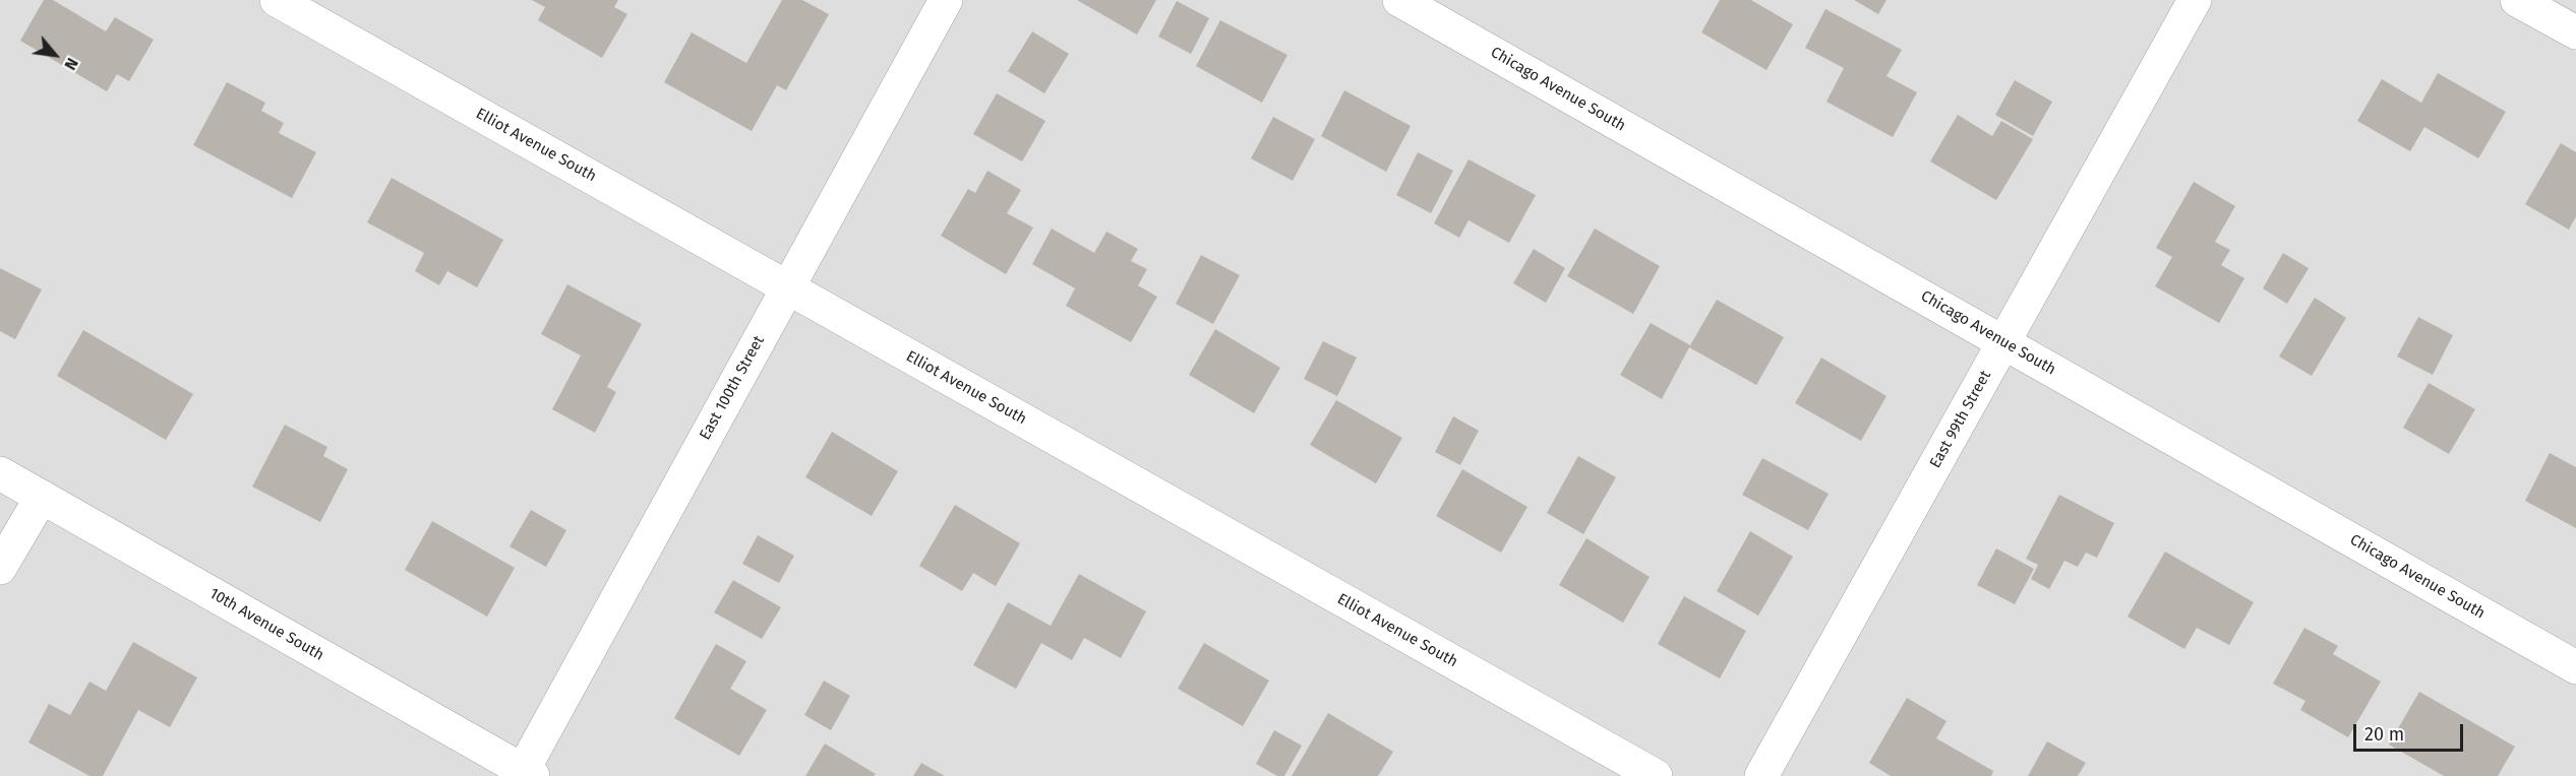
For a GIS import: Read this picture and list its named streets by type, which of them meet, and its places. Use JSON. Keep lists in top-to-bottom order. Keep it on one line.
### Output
{"streets":{"street":["Chicago Avenue South","Elliot Avenue South","East 100th Street","East 99th Street","10th Avenue South"]},"crossings":[["Chicago Avenue South","East 99th Street"],["Elliot Avenue South","East 100th Street"],["East 100th Street","10th Avenue South"]],"scale_bar":"20 m","north":"bottom right"}
